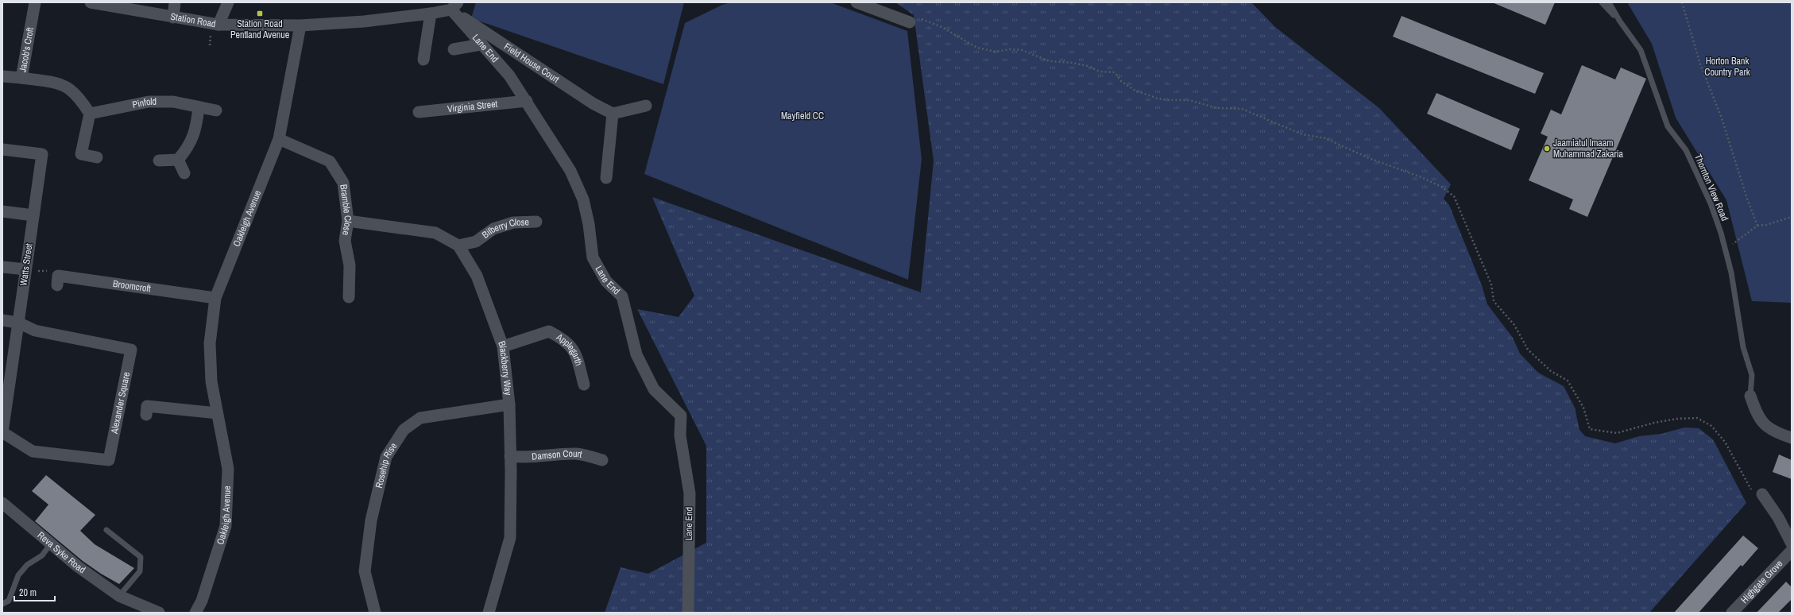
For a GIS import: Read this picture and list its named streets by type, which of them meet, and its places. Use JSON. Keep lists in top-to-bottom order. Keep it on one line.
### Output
{"streets":{"street":["Station Road","Lane End","Jacob's Croft","Field House Court","Pinfold","Virginia Street","Bramble Close","Oakleigh Avenue","Bilberry Close","Watts Street","Broomcroft","Applegarth","Blackberry Way","Alexander Square","Damson Court","Rosehip Rise","Reva Syke Road","Highgate Grove"],"lane":["Thornton View Road"]},"crossings":[["Station Road","Lane End"],["Station Road","Field House Court"],["Station Road","Oakleigh Avenue"],["Lane End","Field House Court"],["Lane End","Virginia Street"],["Bramble Close","Oakleigh Avenue"],["Oakleigh Avenue","Broomcroft"],["Bilberry Close","Blackberry Way"],["Watts Street","Alexander Square"],["Applegarth","Blackberry Way"],["Blackberry Way","Damson Court"],["Blackberry Way","Rosehip Rise"]],"parks":["Horton Bank Country Park","Mayfield CC"],"places":{"transit":["Station Road Pentland Avenue"],"other":["Jaamiatul Imaam Muhammad Zakaria"]},"scale_bar":"20 m"}
